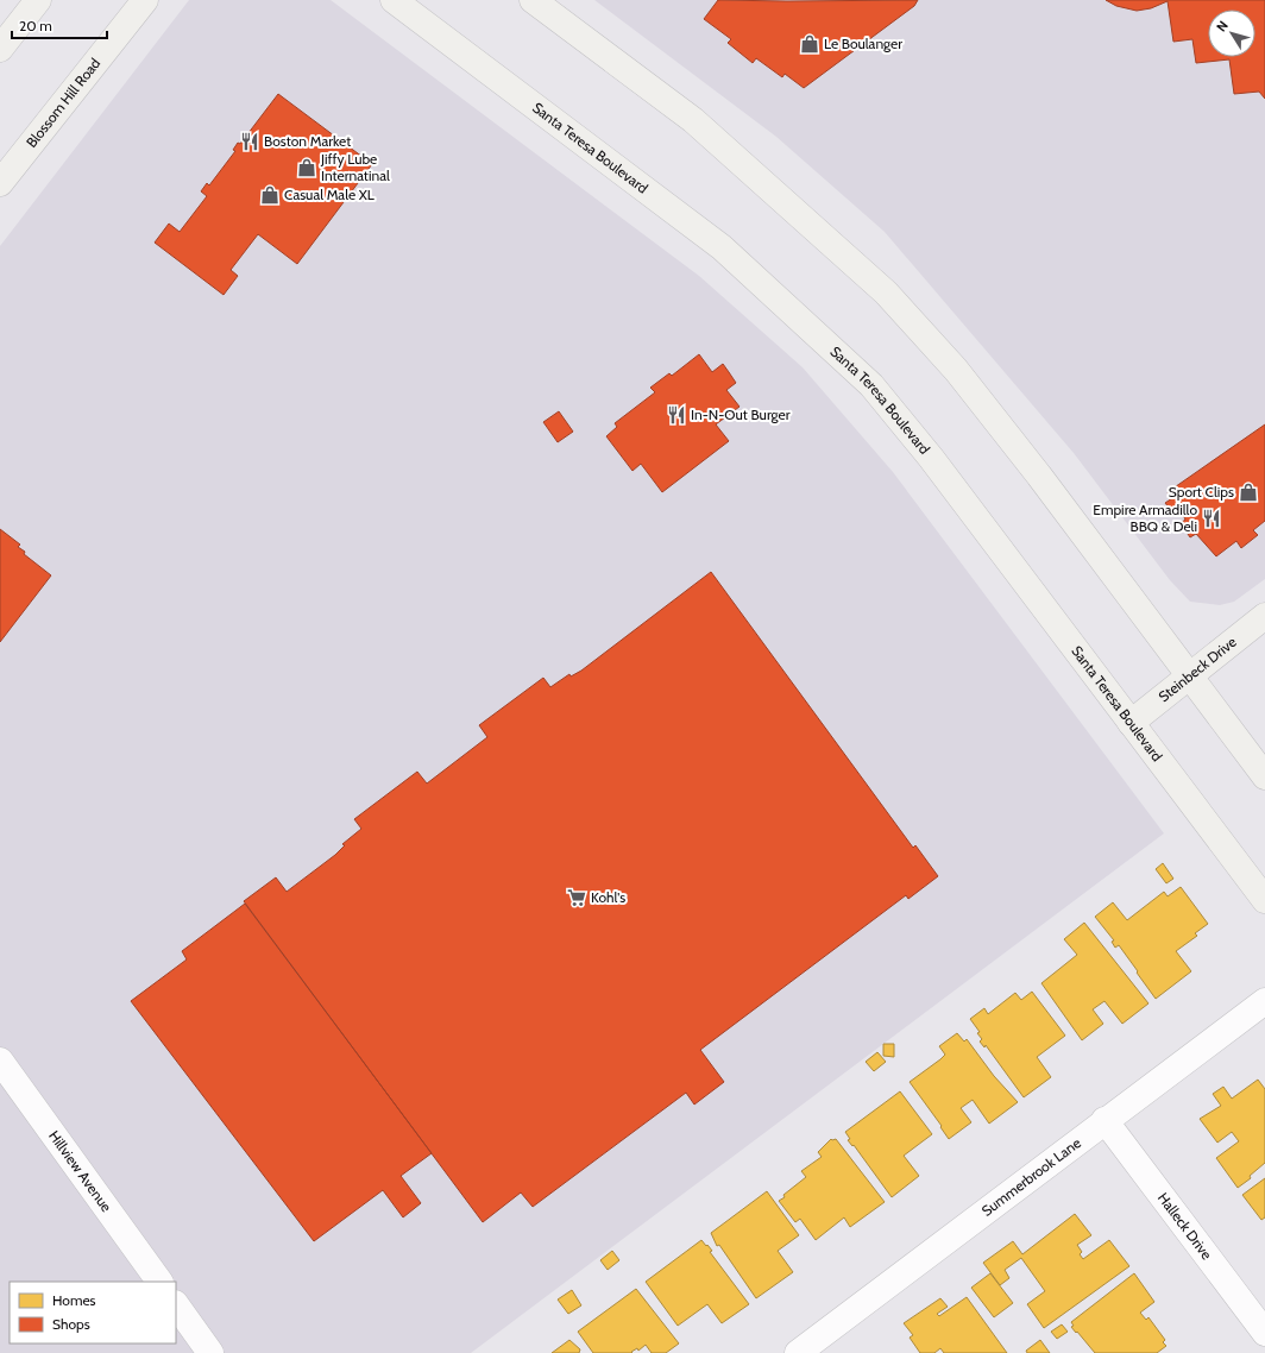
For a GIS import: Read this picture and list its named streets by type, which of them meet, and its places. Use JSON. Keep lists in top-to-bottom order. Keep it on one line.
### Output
{"streets":{"main road":["Blossom Hill Road","Santa Teresa Boulevard","Steinbeck Drive"],"street":["Hillview Avenue","Summerbrook Lane","Halleck Drive"]},"crossings":[["Santa Teresa Boulevard","Steinbeck Drive"],["Summerbrook Lane","Halleck Drive"]],"places":{"shop":["Le Boulanger","Jiffy Lube Internatinal","Casual Male XL","Sport Clips"],"restaurant":["Boston Market","In-N-Out Burger","Empire Armadillo BBQ & Deli"],"supermarket":["Kohl's"]},"legend":["Homes","Shops"],"scale_bar":"20 m","north":"top left"}
